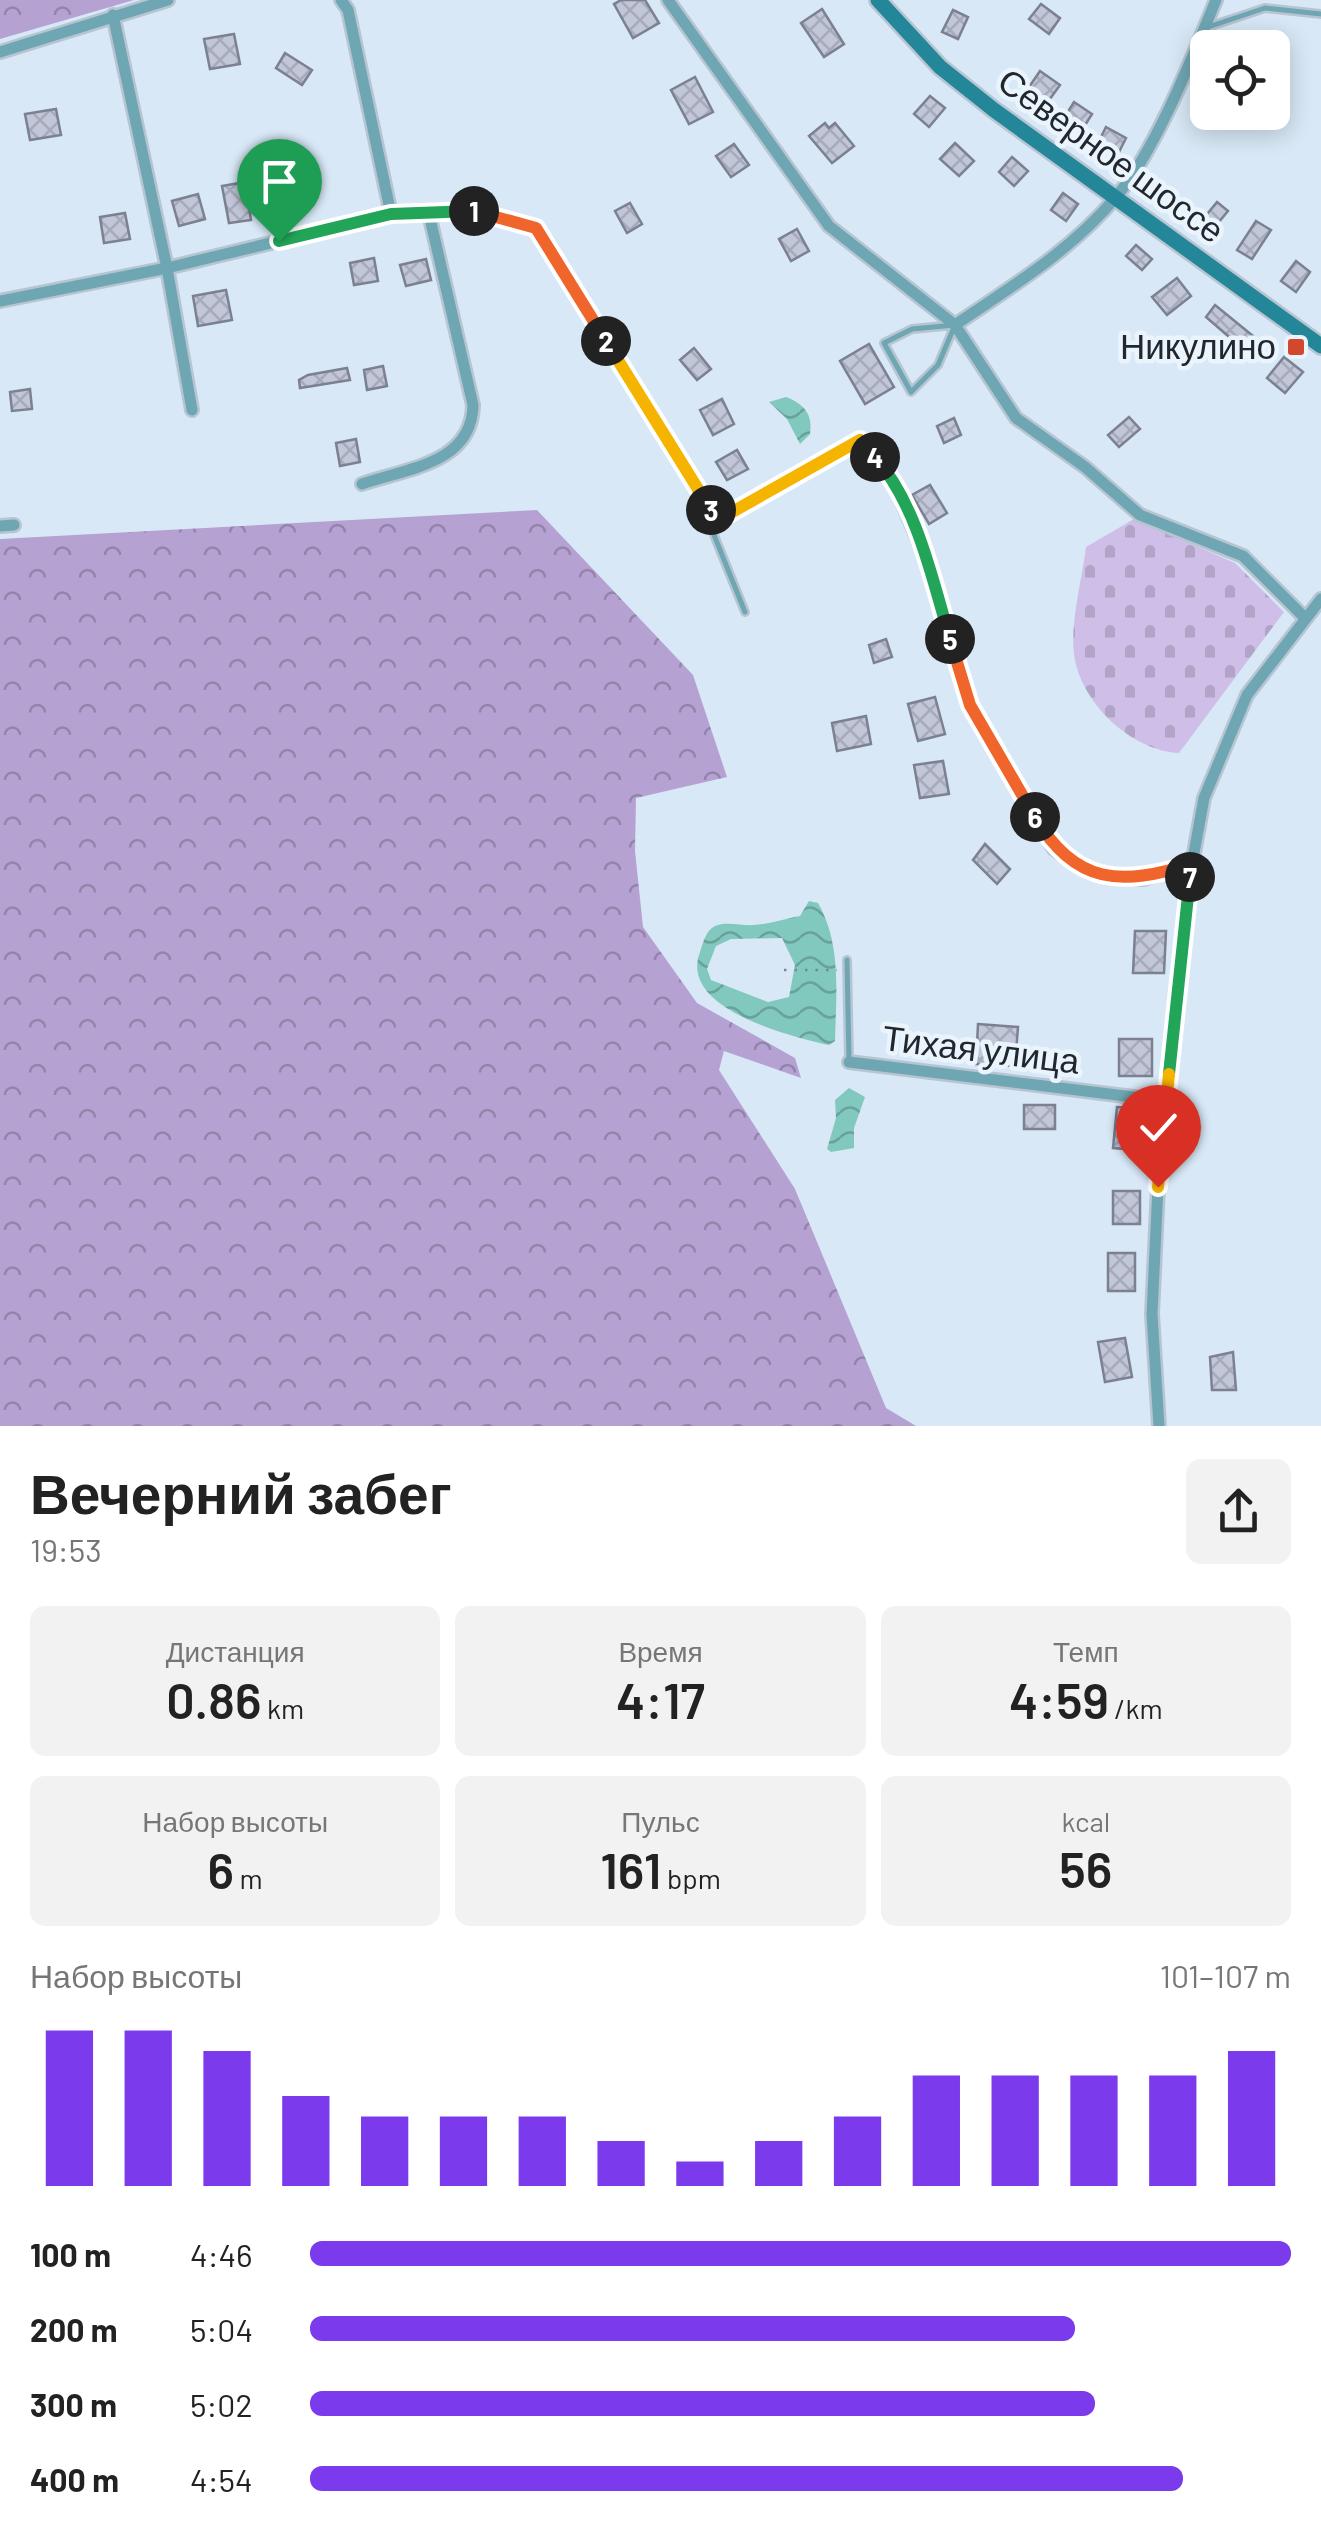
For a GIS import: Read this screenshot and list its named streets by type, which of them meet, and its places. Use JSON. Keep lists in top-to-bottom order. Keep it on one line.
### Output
{"streets":{"main road":["Северное шоссе"],"street":["Тихая улица"]},"places":{"transit":["Никулино"]},"page":{"pins":["1","2","4","3","5","6","7"],"heading":["Вечерний забег","19:53"],"stats":[["Дистанция","0.86 km"],["Время","4:17"],["Темп","4:59 /km"],["Набор высоты","6 m"],["Пульс","161 bpm"],["kcal","56"]],"chart":["Набор высоты","101–107 m"],"list":[{"name":"100 m","note":"4:46"},{"name":"200 m","note":"5:04"},{"name":"300 m","note":"5:02"},{"name":"400 m","note":"4:54"}]}}
